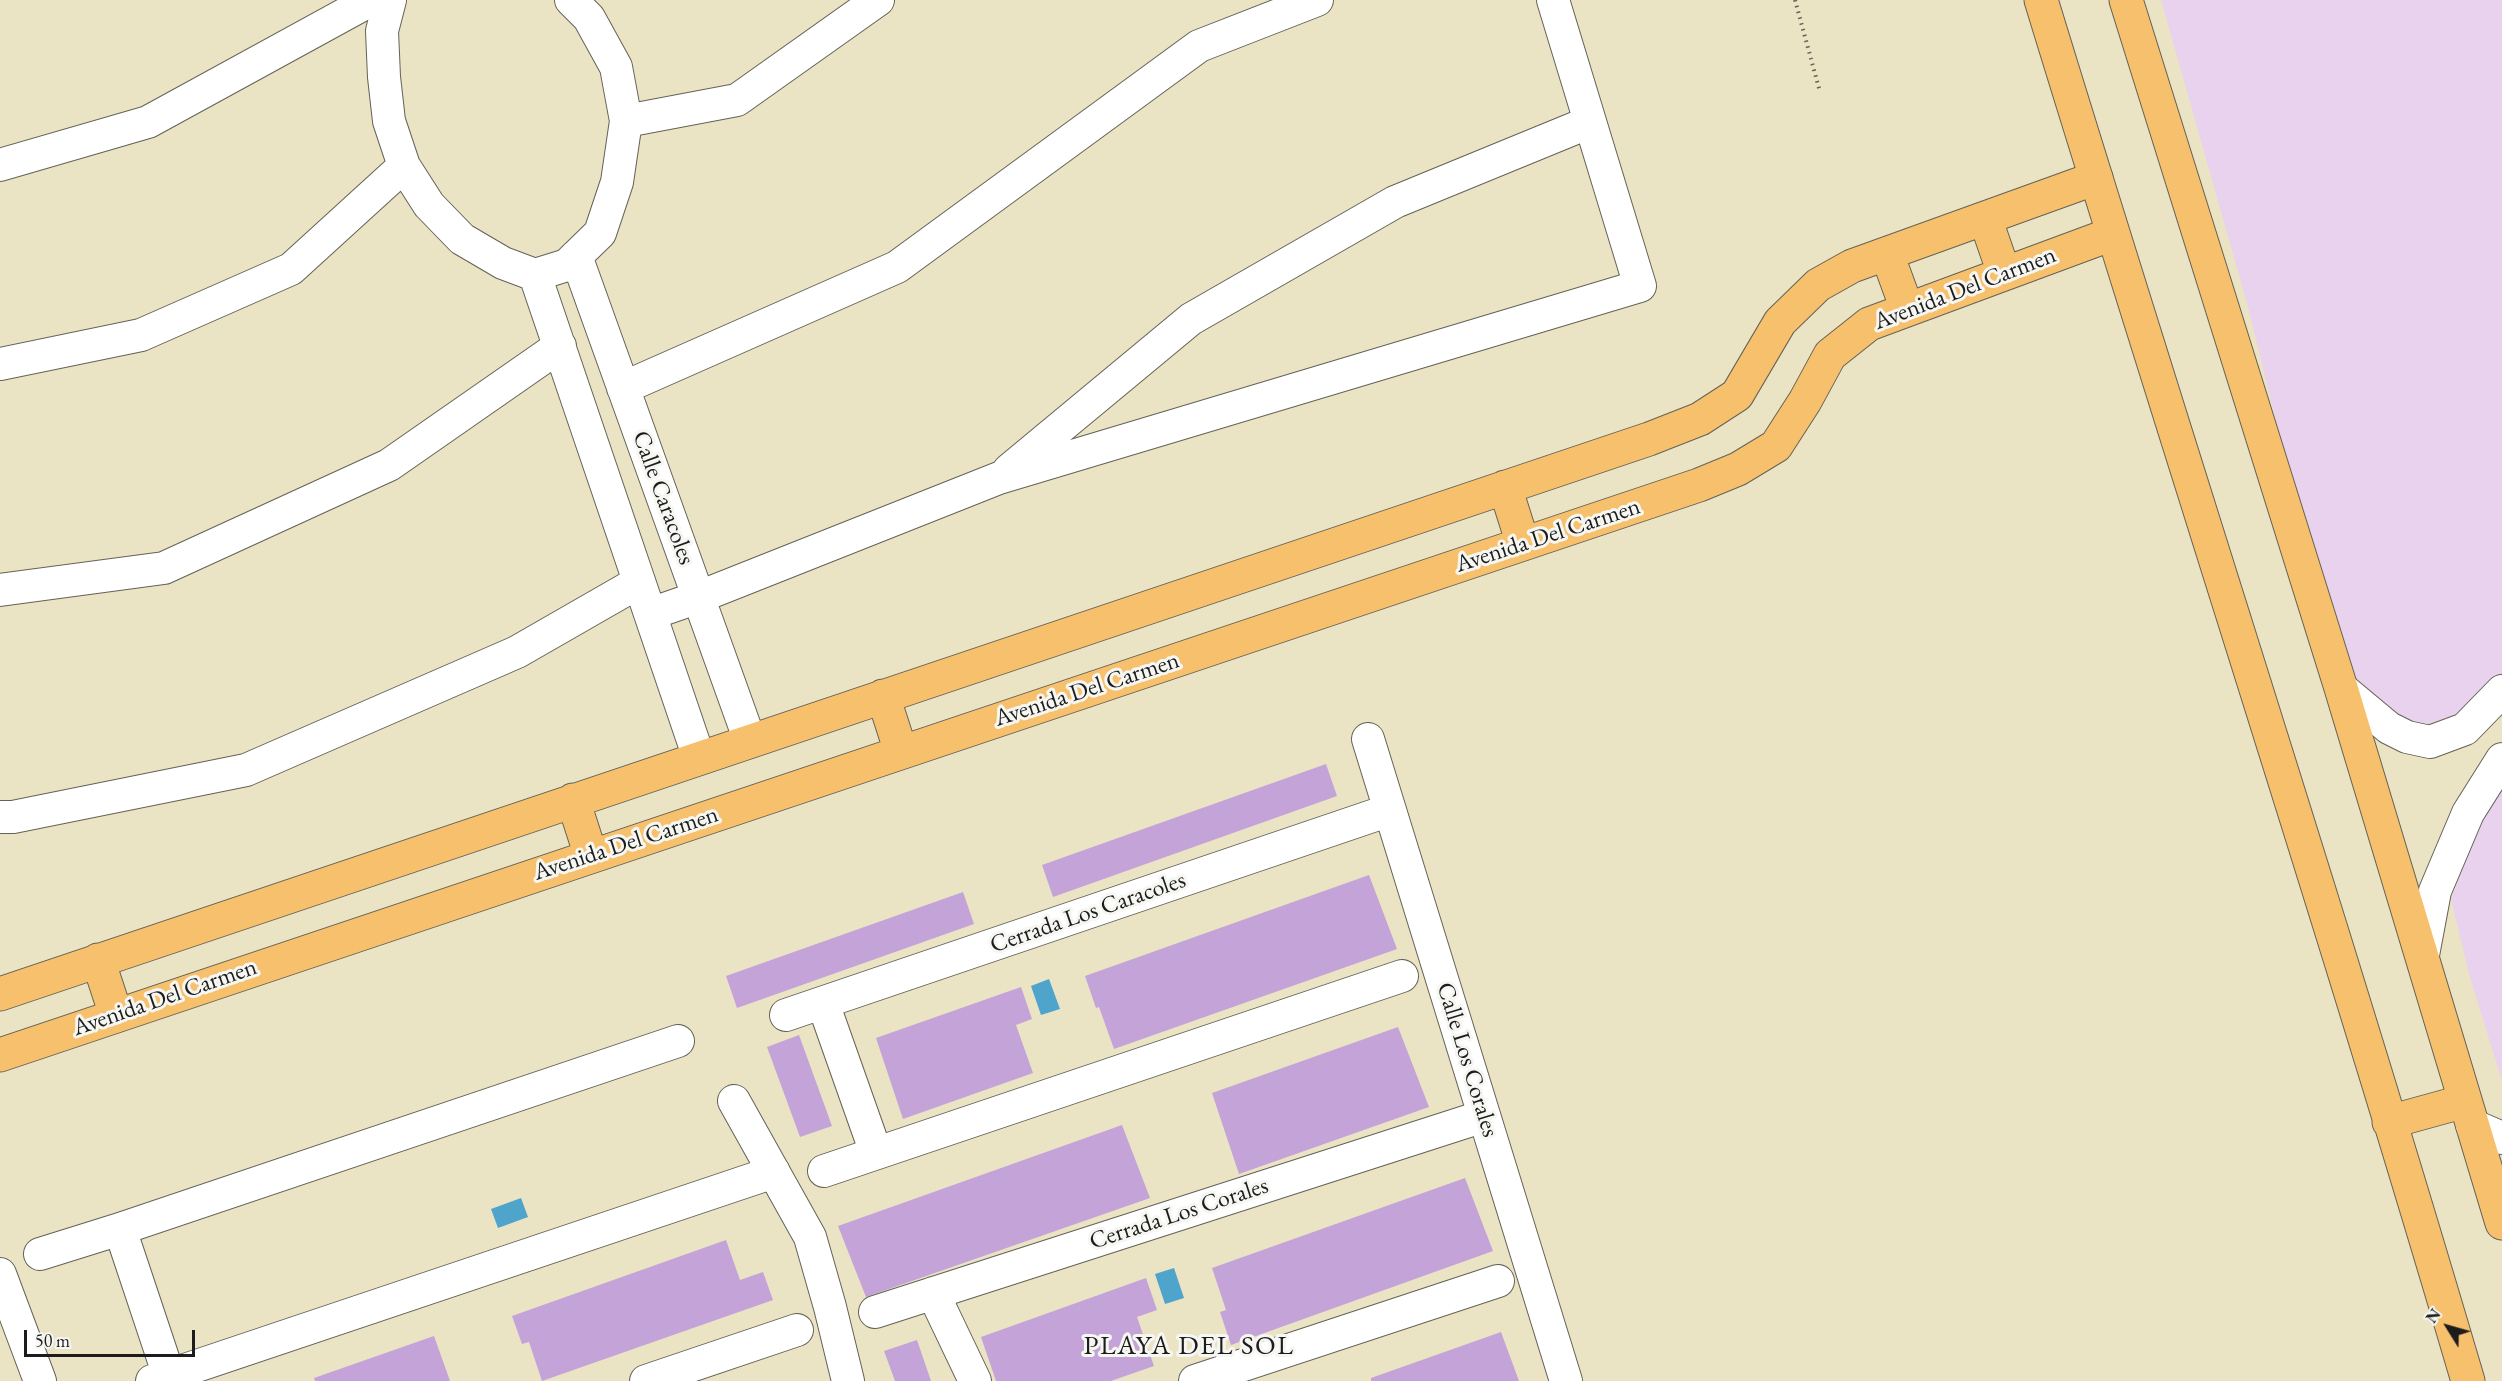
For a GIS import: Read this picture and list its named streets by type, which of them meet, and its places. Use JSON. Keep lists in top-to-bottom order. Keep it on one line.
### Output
{"streets":{"main road":["Avenida Del Carmen"],"street":["Calle Caracoles","Cerrada Los Caracoles","Calle Los Corales","Cerrada Los Corales"]},"crossings":[["Cerrada Los Caracoles","Calle Los Corales"],["Calle Los Corales","Cerrada Los Corales"]],"districts":["PLAYA DEL SOL"],"scale_bar":"50 m","north":"top left"}
